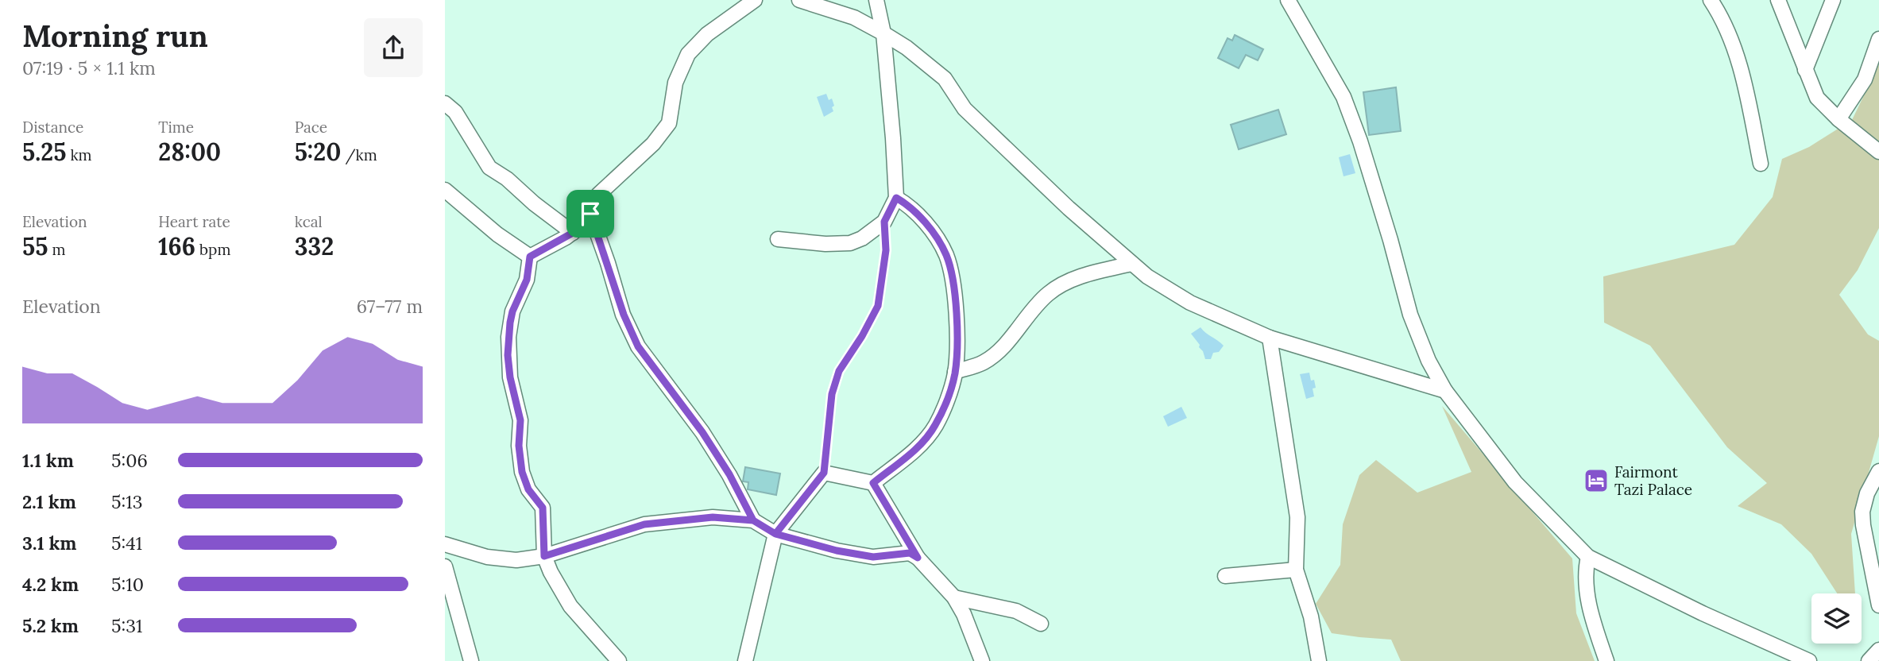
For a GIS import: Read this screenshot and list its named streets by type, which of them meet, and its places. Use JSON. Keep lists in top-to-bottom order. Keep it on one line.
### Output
{"places":{"hotel":["Fairmont Tazi Palace"]},"page":{"heading":["Morning run","07:19 · 5 × 1.1 km"],"stats":[["Distance","5.25 km"],["Time","28:00"],["Pace","5:20 /km"],["Elevation","55 m"],["Heart rate","166 bpm"],["kcal","332"]],"chart":["Elevation","67–77 m"],"list":[{"name":"1.1 km","note":"5:06"},{"name":"2.1 km","note":"5:13"},{"name":"3.1 km","note":"5:41"},{"name":"4.2 km","note":"5:10"},{"name":"5.2 km","note":"5:31"}]}}
